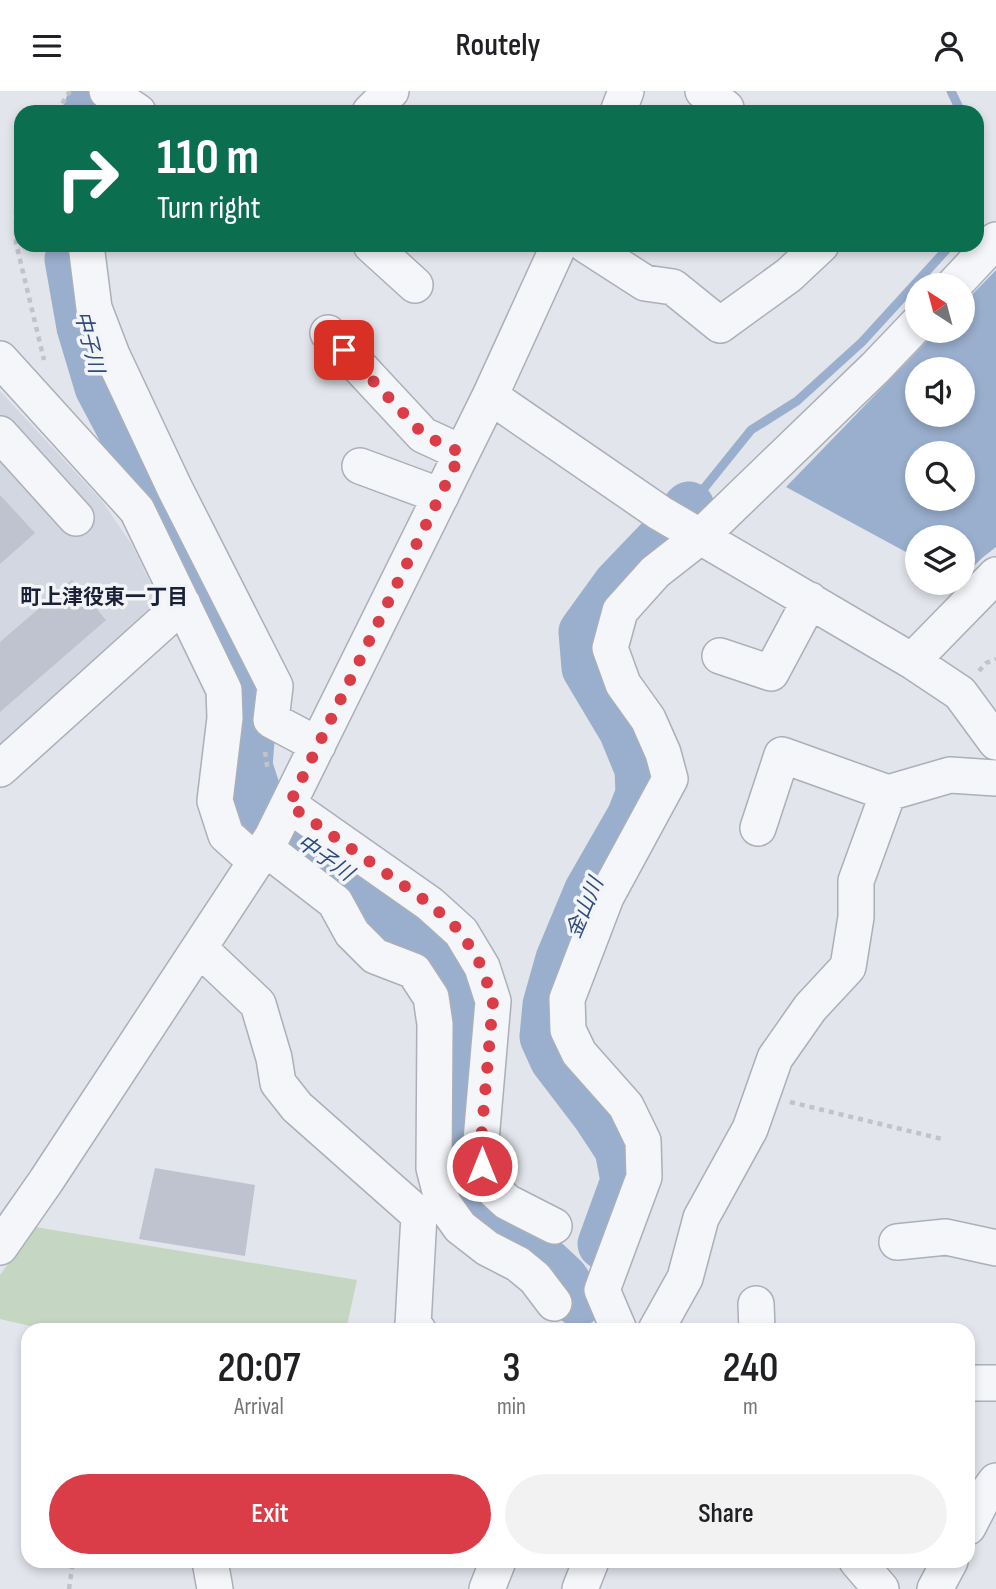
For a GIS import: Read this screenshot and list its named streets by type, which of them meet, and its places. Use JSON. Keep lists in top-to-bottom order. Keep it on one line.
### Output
{"districts":["町上津役東一丁目"],"water":["中子川","金山川"],"north":"top left","page":{"header":"Routely","turn":["110 m","Turn right"],"eta":["20:07","Arrival","3","min","240","m"],"buttons":["Exit","Share"]}}
